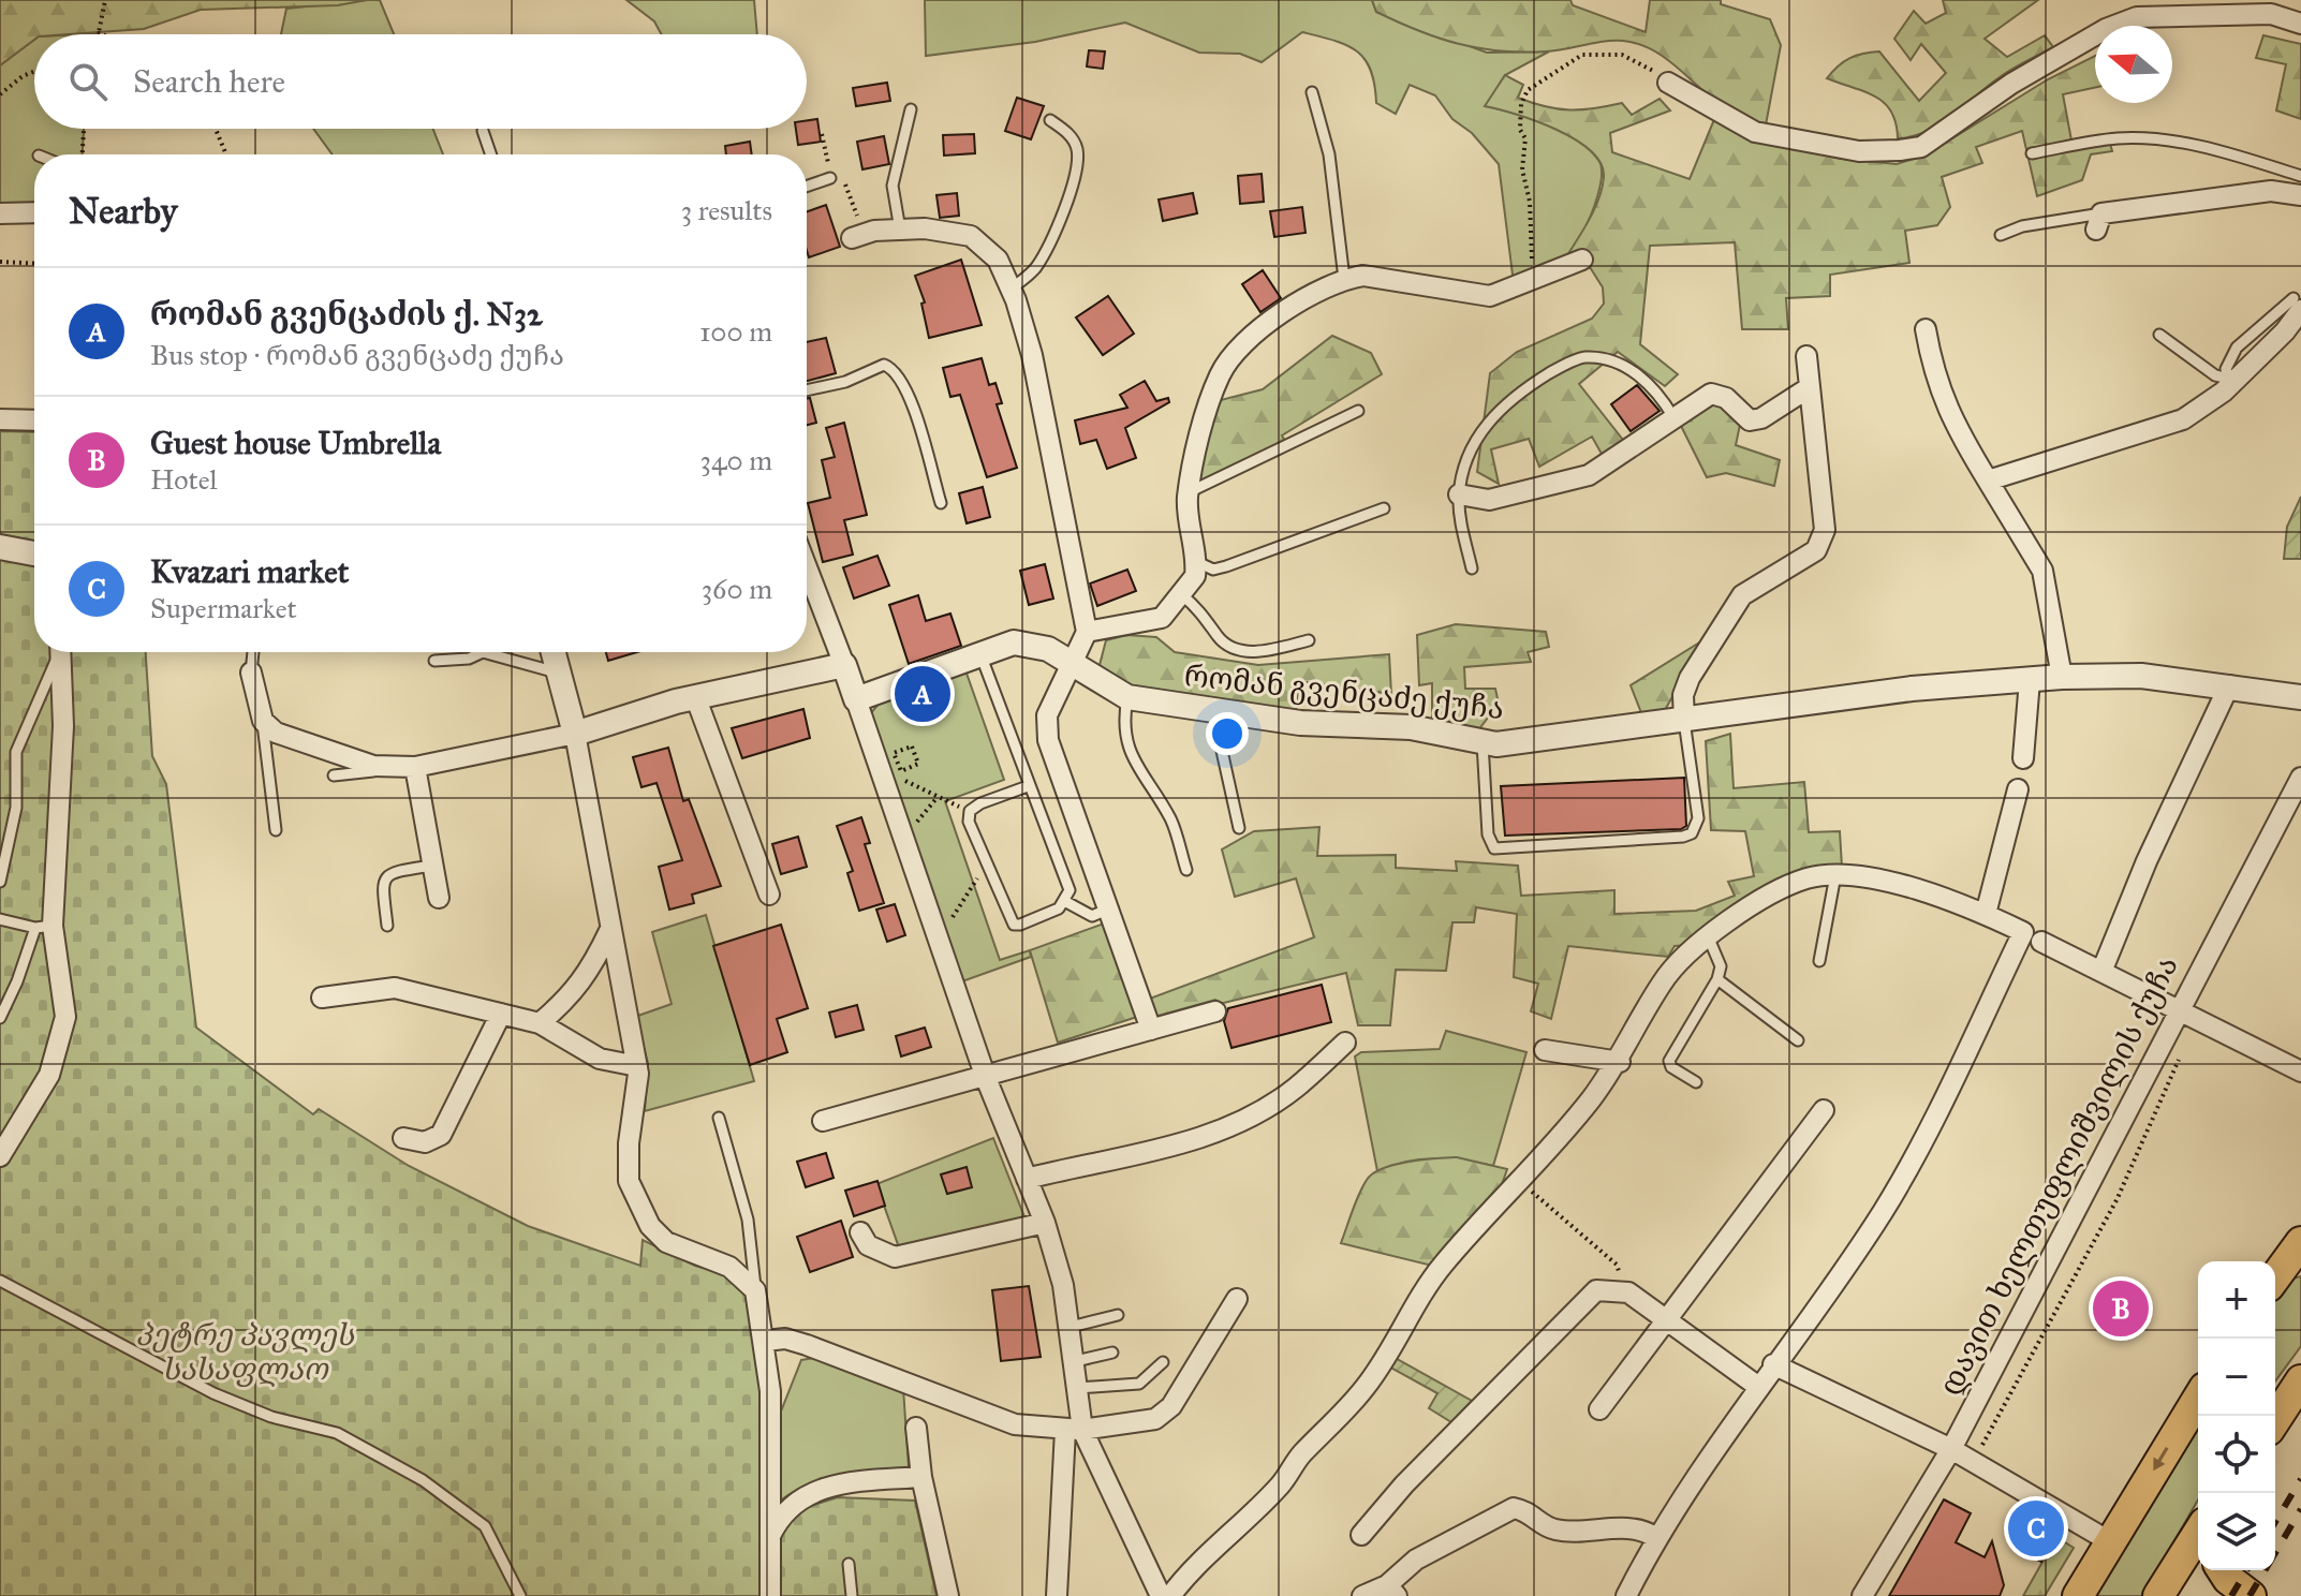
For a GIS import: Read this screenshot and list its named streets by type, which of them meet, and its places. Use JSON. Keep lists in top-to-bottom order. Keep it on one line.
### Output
{"streets":{"street":["რომან გვენცაძე ქუჩა","დავით ხელთუფლიშვილის ქუჩა"]},"parks":["პეტრე პავლეს სასაფლაო"],"north":"left","page":{"search":"Search here","heading":["Nearby","3 results"],"list":[{"mark":"A","name":"რომან გვენცაძის ქ. N32","note":"Bus stop · რომან გვენცაძე ქუჩა","value":"100 m"},{"mark":"B","name":"Guest house Umbrella","note":"Hotel","value":"340 m"},{"mark":"C","name":"Kvazari market","note":"Supermarket","value":"360 m"}],"pins":["A","B","C"],"map_buttons":["+","−"]}}
